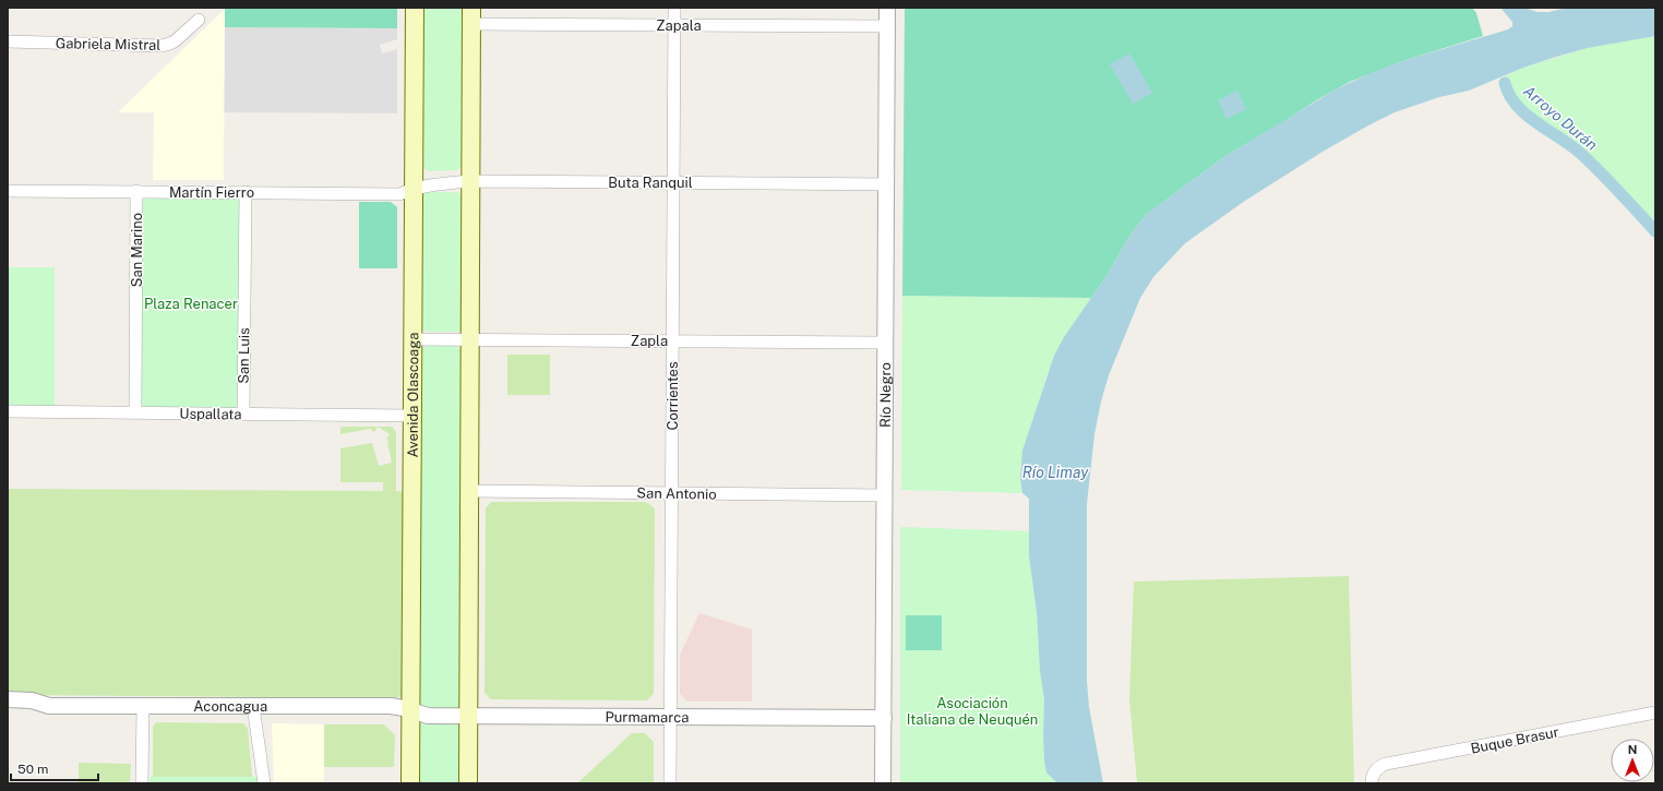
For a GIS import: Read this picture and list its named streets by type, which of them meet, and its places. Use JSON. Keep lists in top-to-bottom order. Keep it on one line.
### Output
{"streets":{"main road":["Avenida Olascoaga"],"street":["Zapala","Gabriela Mistral","Buta Ranquil","Martín Fierro","San Marino","Zapla","San Luis","Corrientes","Río Negro","Uspallata","San Antonio","Aconcagua","Purmamarca","Buque Brasur"]},"crossings":[["Zapala","Corrientes"],["Zapala","Río Negro"],["Buta Ranquil","Martín Fierro"],["Buta Ranquil","Avenida Olascoaga"],["Buta Ranquil","Corrientes"],["Buta Ranquil","Río Negro"],["Martín Fierro","San Marino"],["Martín Fierro","San Luis"],["Martín Fierro","Avenida Olascoaga"],["San Marino","Uspallata"],["Zapla","Avenida Olascoaga"],["Zapla","Corrientes"],["Zapla","Río Negro"],["San Luis","Uspallata"],["Avenida Olascoaga","Uspallata"],["Avenida Olascoaga","Aconcagua"],["Avenida Olascoaga","Purmamarca"],["Corrientes","San Antonio"],["Corrientes","Purmamarca"],["Río Negro","San Antonio"],["Río Negro","Purmamarca"],["Aconcagua","Purmamarca"]],"water":["Arroyo Durán","Río Limay"],"parks":["Plaza Renacer","Asociación Italiana de Neuquén"],"scale_bar":"50 m","north":"top"}
